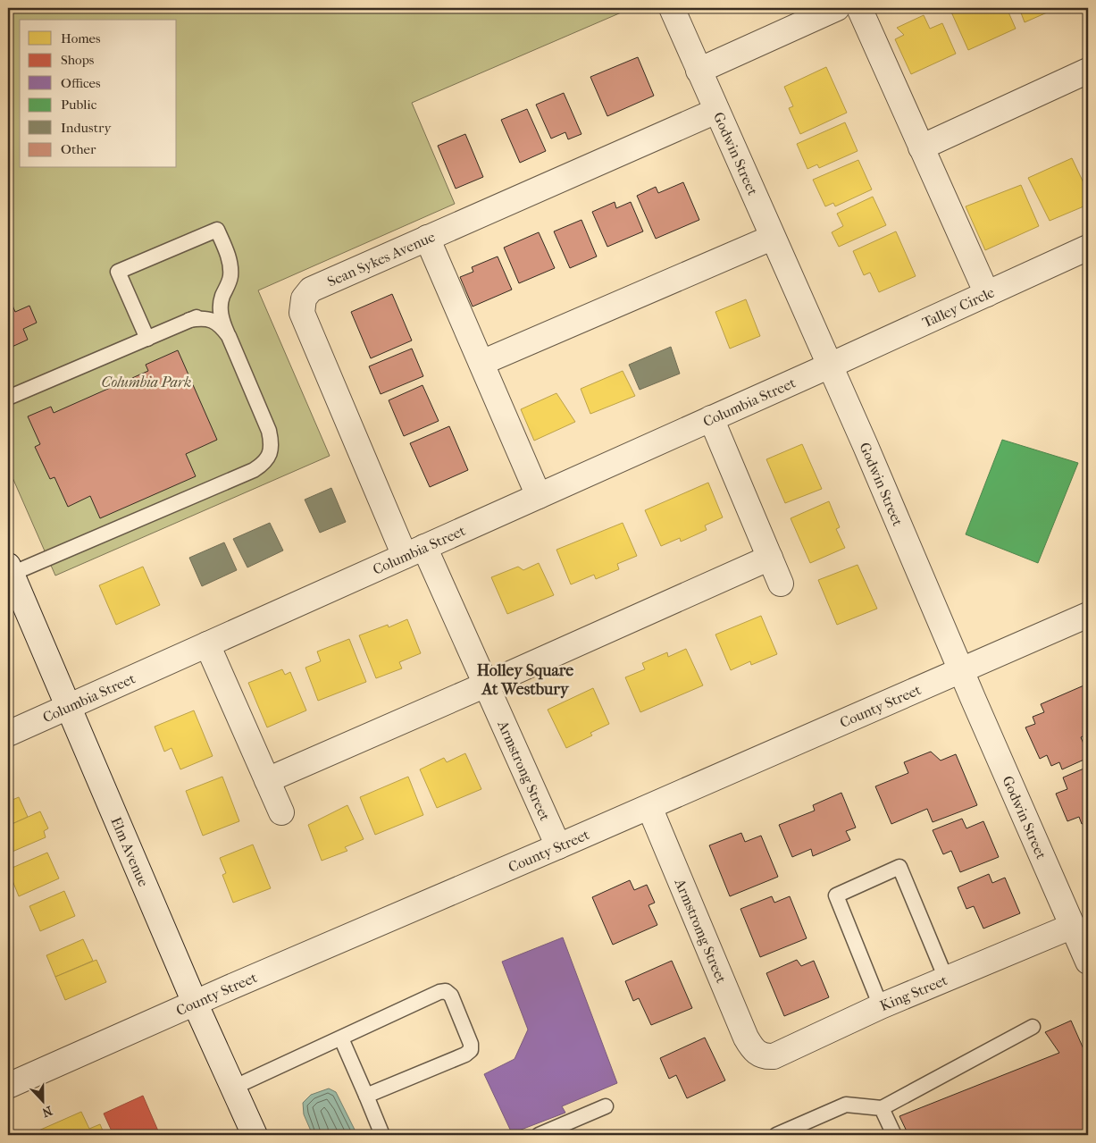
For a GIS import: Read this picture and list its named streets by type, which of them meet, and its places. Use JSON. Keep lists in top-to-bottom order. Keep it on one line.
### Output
{"streets":{"street":["Godwin Street","Sean Sykes Avenue","Talley Circle","Columbia Street","County Street","Armstrong Street","Elm Avenue","Armstromg Street","King Street"]},"crossings":[["Godwin Street","Sean Sykes Avenue"],["Godwin Street","Talley Circle"],["Godwin Street","Columbia Street"],["Godwin Street","County Street"],["Godwin Street","King Street"],["Sean Sykes Avenue","Columbia Street"],["Sean Sykes Avenue","Armstrong Street"],["Talley Circle","Columbia Street"],["Columbia Street","Armstrong Street"],["Columbia Street","Elm Avenue"],["County Street","Armstrong Street"],["County Street","Elm Avenue"],["County Street","Armstromg Street"],["Armstromg Street","King Street"]],"districts":["Holley Square At Westbury"],"parks":["Columbia Park"],"legend":["Homes","Shops","Offices","Public","Industry","Other"],"north":"bottom"}
